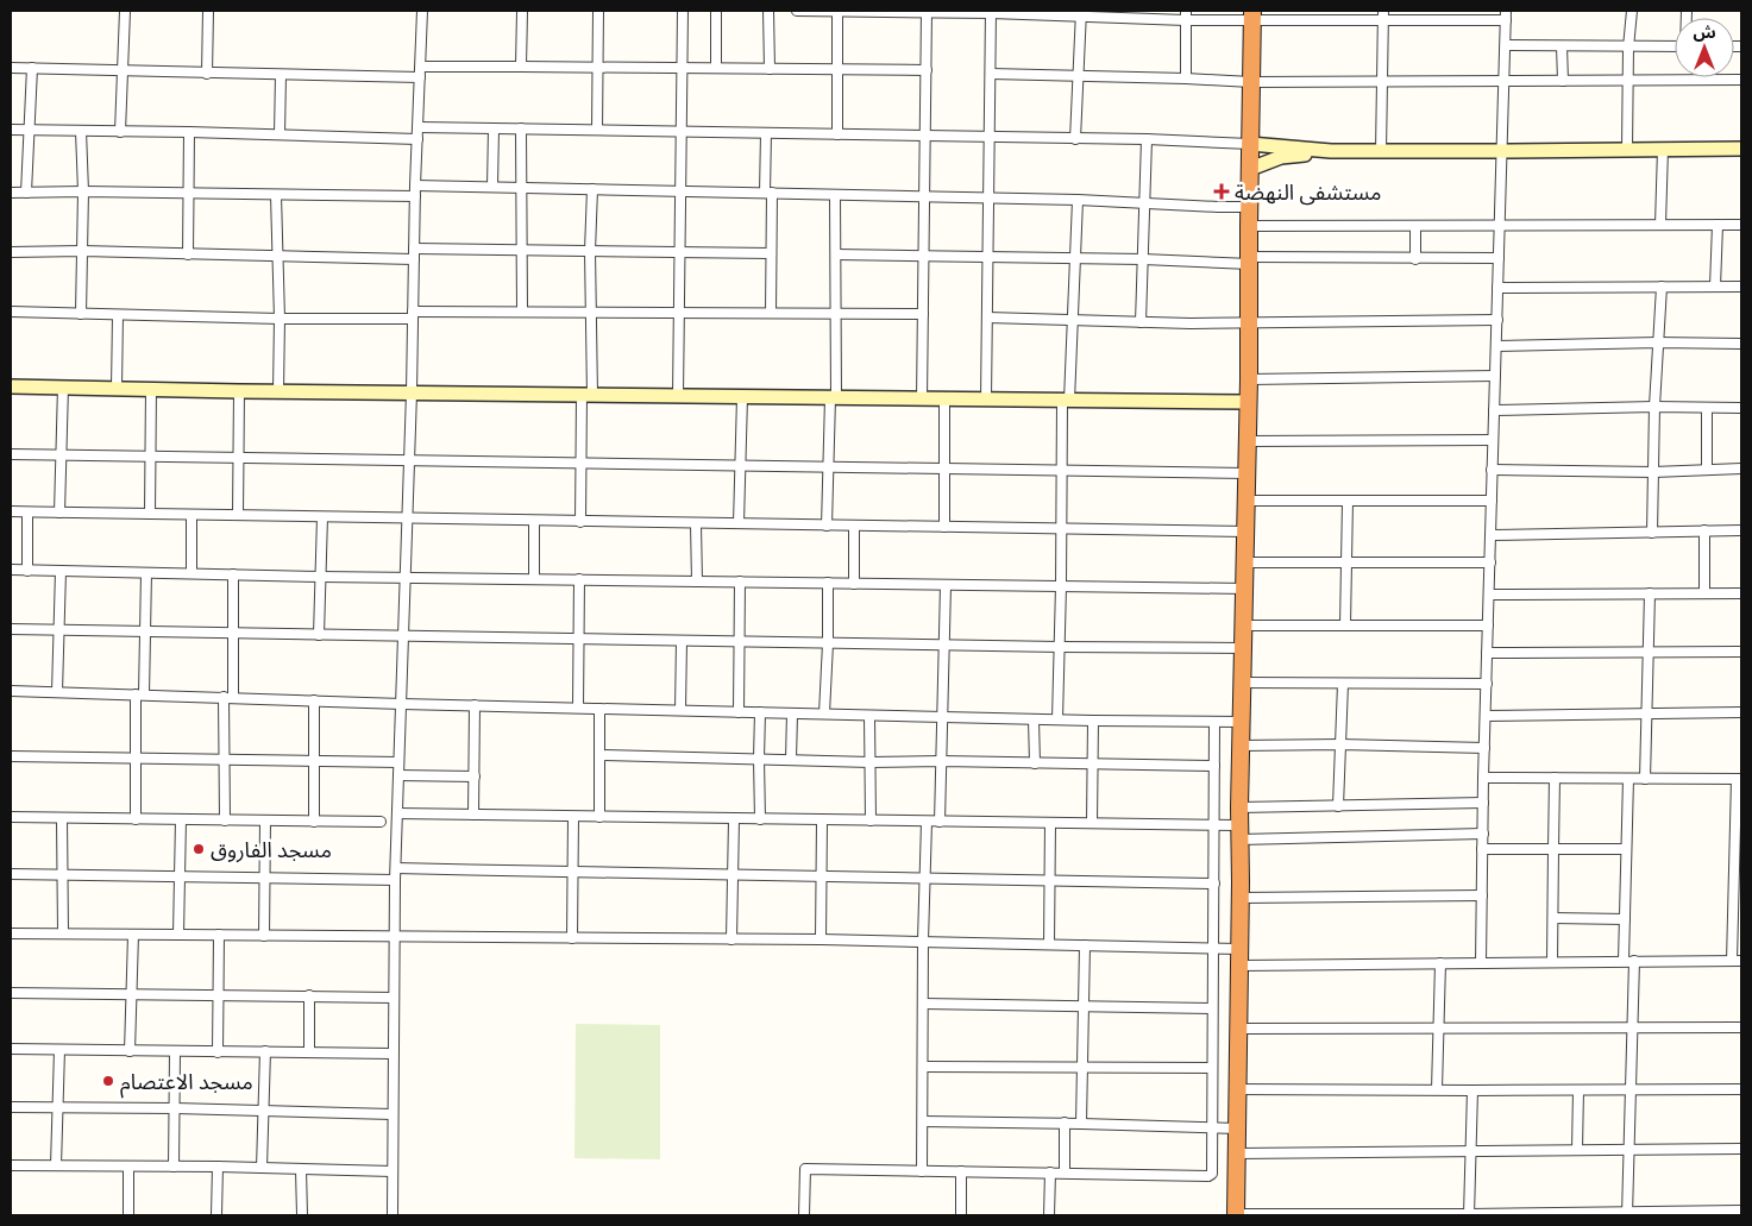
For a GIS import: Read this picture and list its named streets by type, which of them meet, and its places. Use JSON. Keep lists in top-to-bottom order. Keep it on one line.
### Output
{"places":{"health":["مستشفى النهضة"],"other":["مسجد الفاروق","مسجد الاعتصام"]},"north":"top"}
